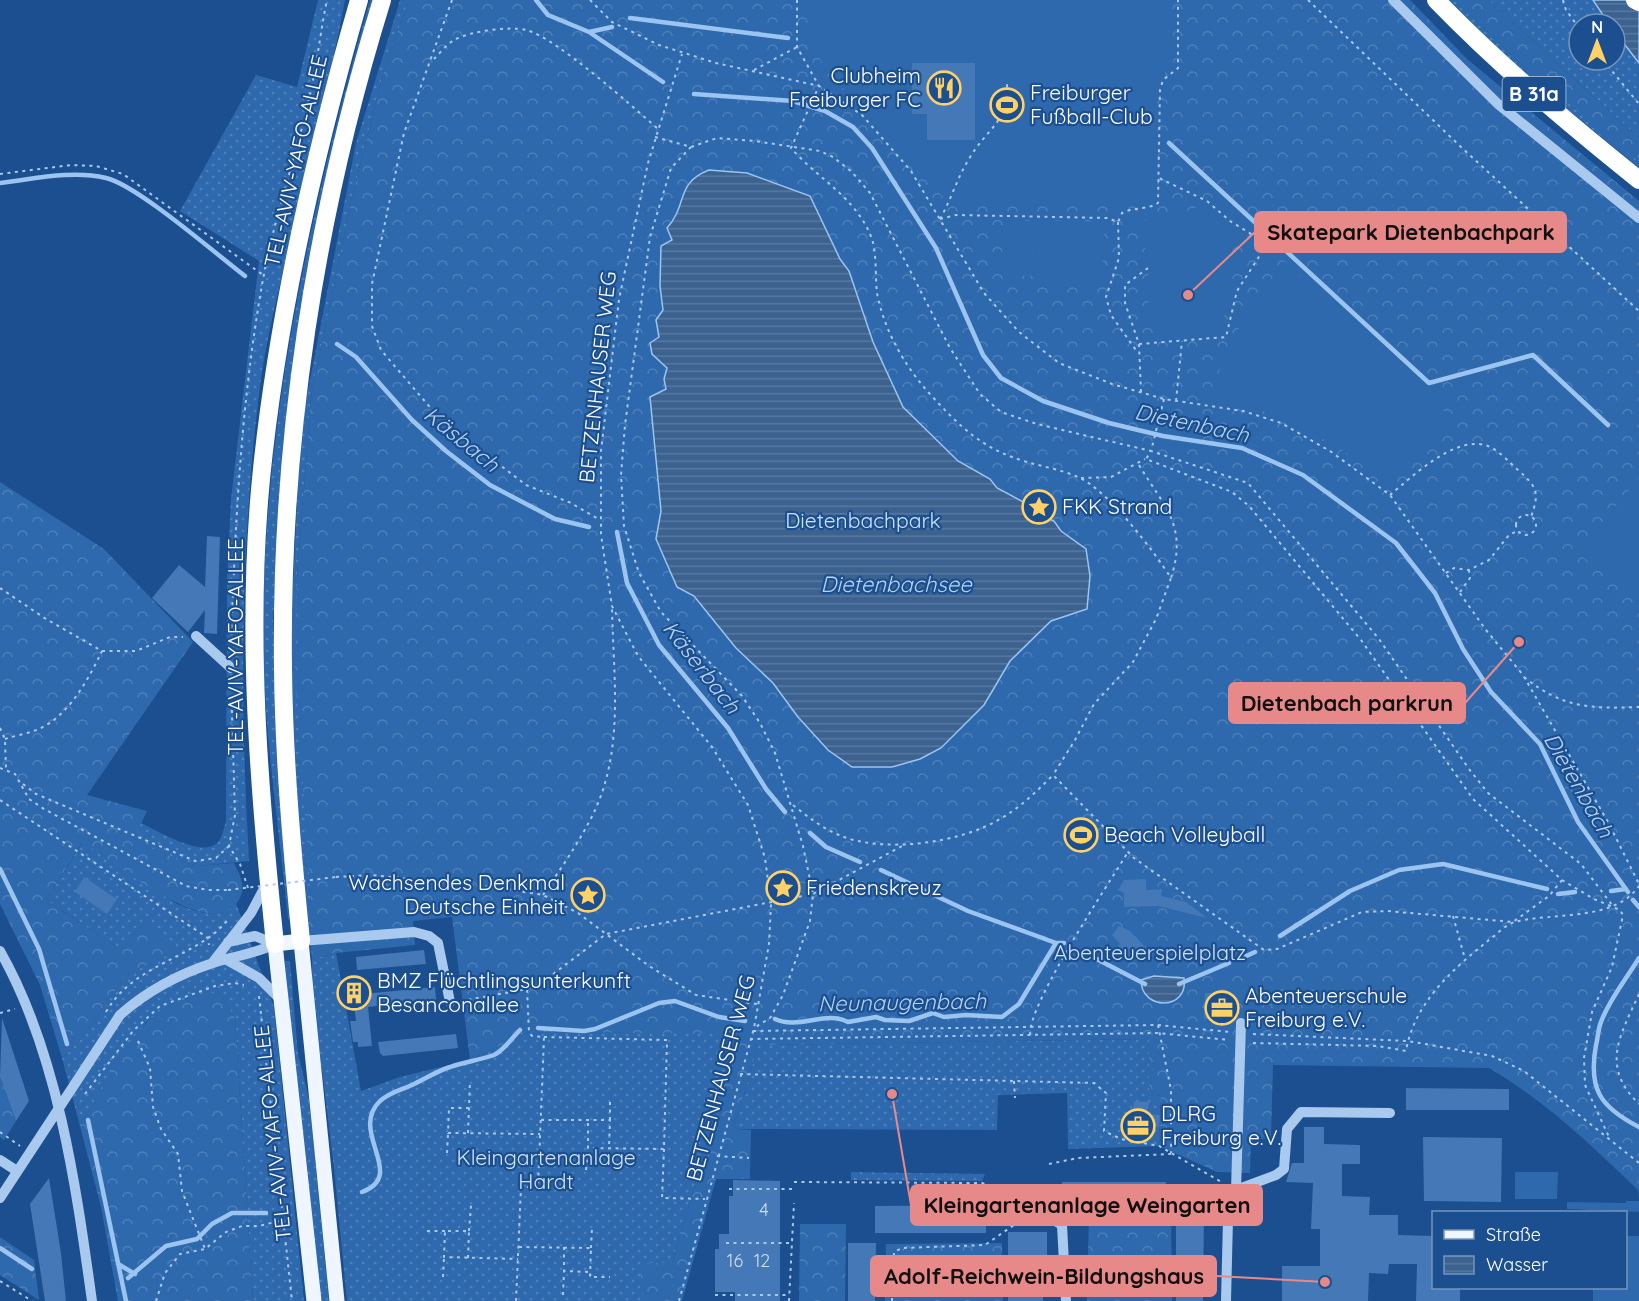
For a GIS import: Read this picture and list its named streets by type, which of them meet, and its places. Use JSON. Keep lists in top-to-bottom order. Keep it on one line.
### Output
{"streets":{"highway":["B 31a","TEL-AVIV-YAFO-ALLEE"],"path":["BETZENHAUSER WEG"]},"water":["Dietenbach","Käsbach","Dietenbachsee","Käserbach","Neunaugenbach"],"parks":["Dietenbachpark","Abenteuerspielplatz","Kleingartenanlage Hardt"],"places":{"restaurant":["Clubheim Freiburger FC"],"sports":["Freiburger Fußball-Club","Beach Volleyball"],"other":["Skatepark Dietenbachpark","Dietenbach parkrun","Kleingartenanlage Weingarten","Adolf-Reichwein-Bildungshaus"],"place":["FKK Strand","Friedenskreuz","Wachsendes Denkmal Deutsche Einheit"],"building":["BMZ Flüchtlingsunterkunft Besanconallee"],"office":["Abenteuerschule Freiburg e.V.","DLRG Freiburg e.V."]},"house_numbers":["4","16","12"],"legend":["Straße","Wasser"],"north":"top"}
